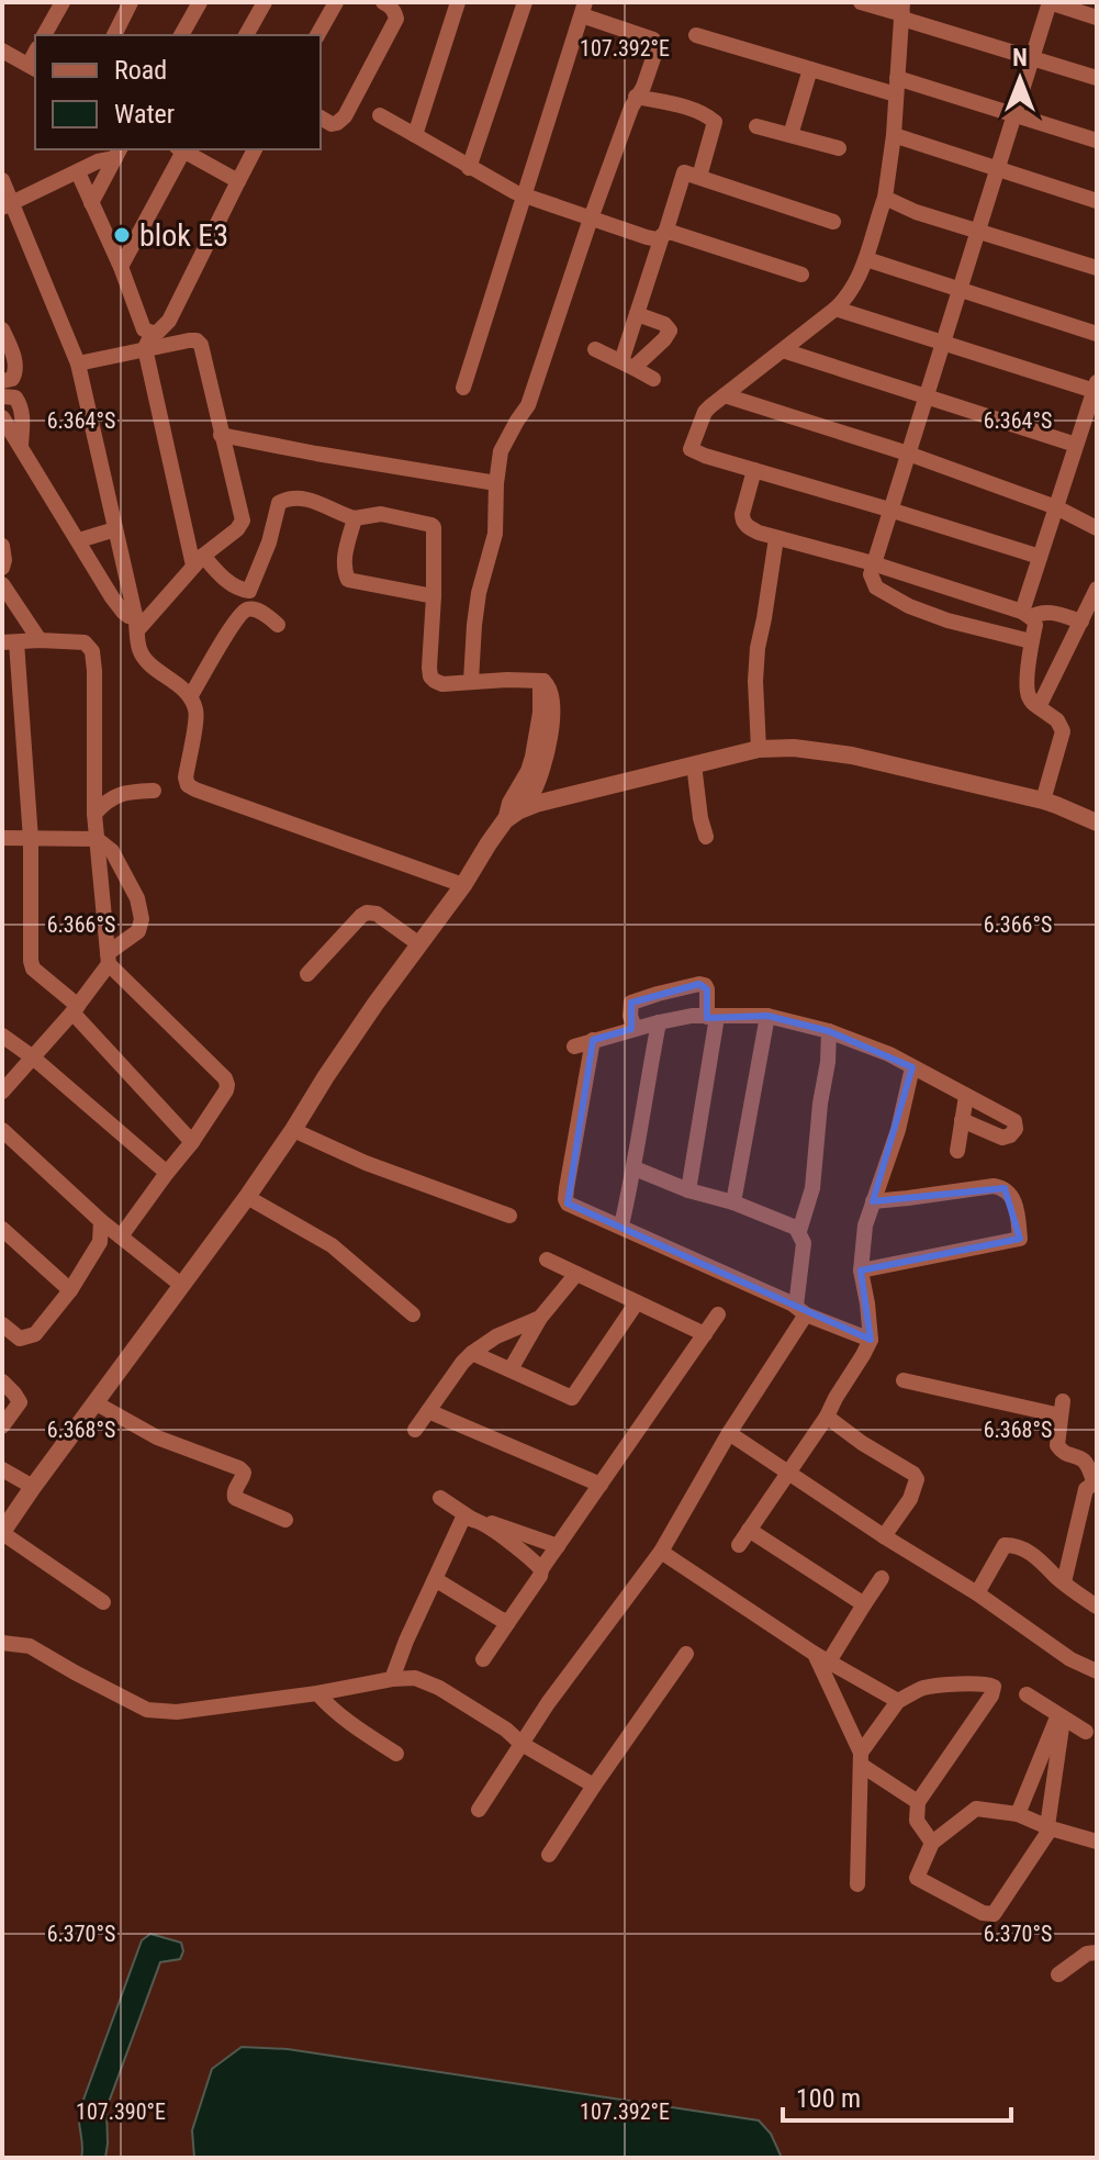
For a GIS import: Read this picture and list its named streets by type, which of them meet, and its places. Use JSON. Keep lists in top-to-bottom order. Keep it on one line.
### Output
{"places":["blok E3"],"legend":["Road","Water"],"scale_bar":"100 m","north":"top","coordinates":["107.392°E","6.364°S","6.366°S","6.368°S","6.370°S","107.390°E"]}
